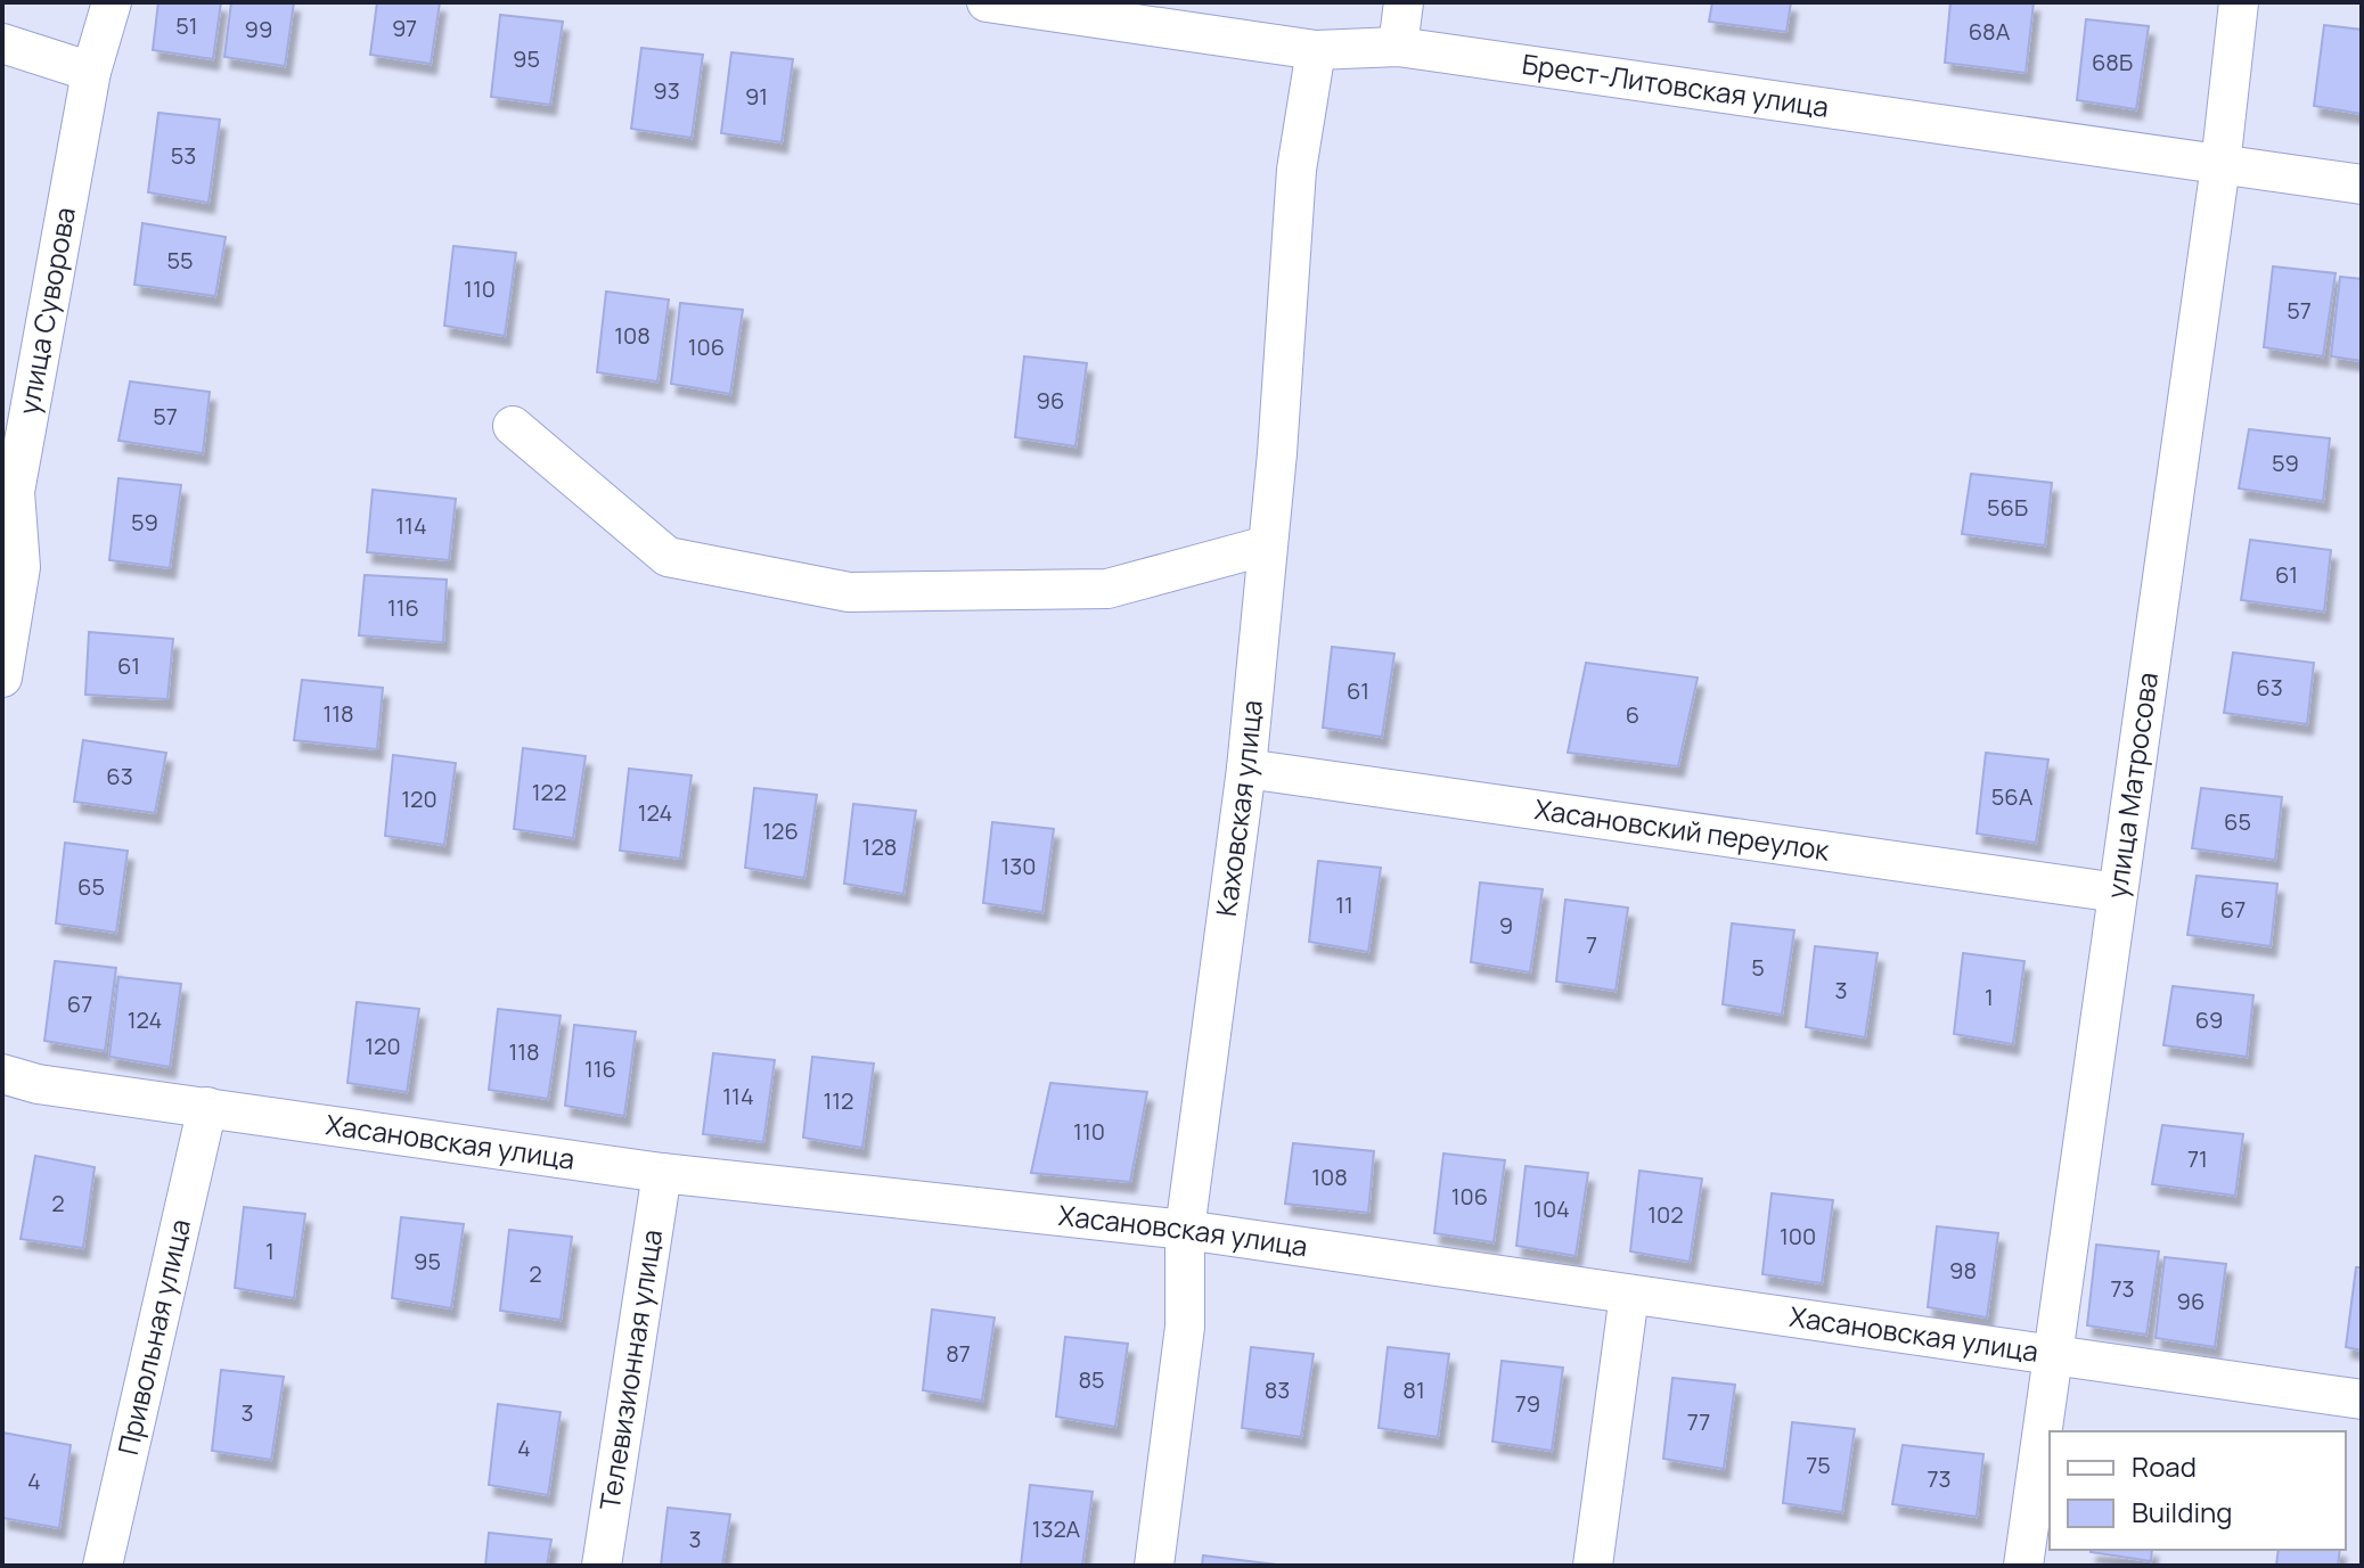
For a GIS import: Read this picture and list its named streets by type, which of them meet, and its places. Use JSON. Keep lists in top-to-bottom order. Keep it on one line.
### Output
{"streets":{"street":["Брест-Литовская улица","улица Суворова","улица Матросова","Каховская улица","Хасановский переулок","Хасановская улица","Привольная улица","Телевизионная улица"]},"crossings":[["Брест-Литовская улица","улица Матросова"],["Брест-Литовская улица","Каховская улица"],["улица Матросова","Хасановский переулок"],["улица Матросова","Хасановская улица"],["Каховская улица","Хасановский переулок"],["Каховская улица","Хасановская улица"],["Хасановская улица","Привольная улица"],["Хасановская улица","Телевизионная улица"]],"house_numbers":["51","97","99","68А","95","68Б","93","91","53","55","110","57","108","106","96","57","59","56Б","59","114","61","116","61","63","61","118","6","63","122","56А","120","124","65","126","128","130","65","11","67","9","7","5","3","1","67","124","69","120","118","116","114","112","110","71","108","106","2","104","102","100","1","95","98","2","73","96","87","85","83","81","79","3","77","4","75","73","4","132А","3"],"legend":["Road","Building"]}
